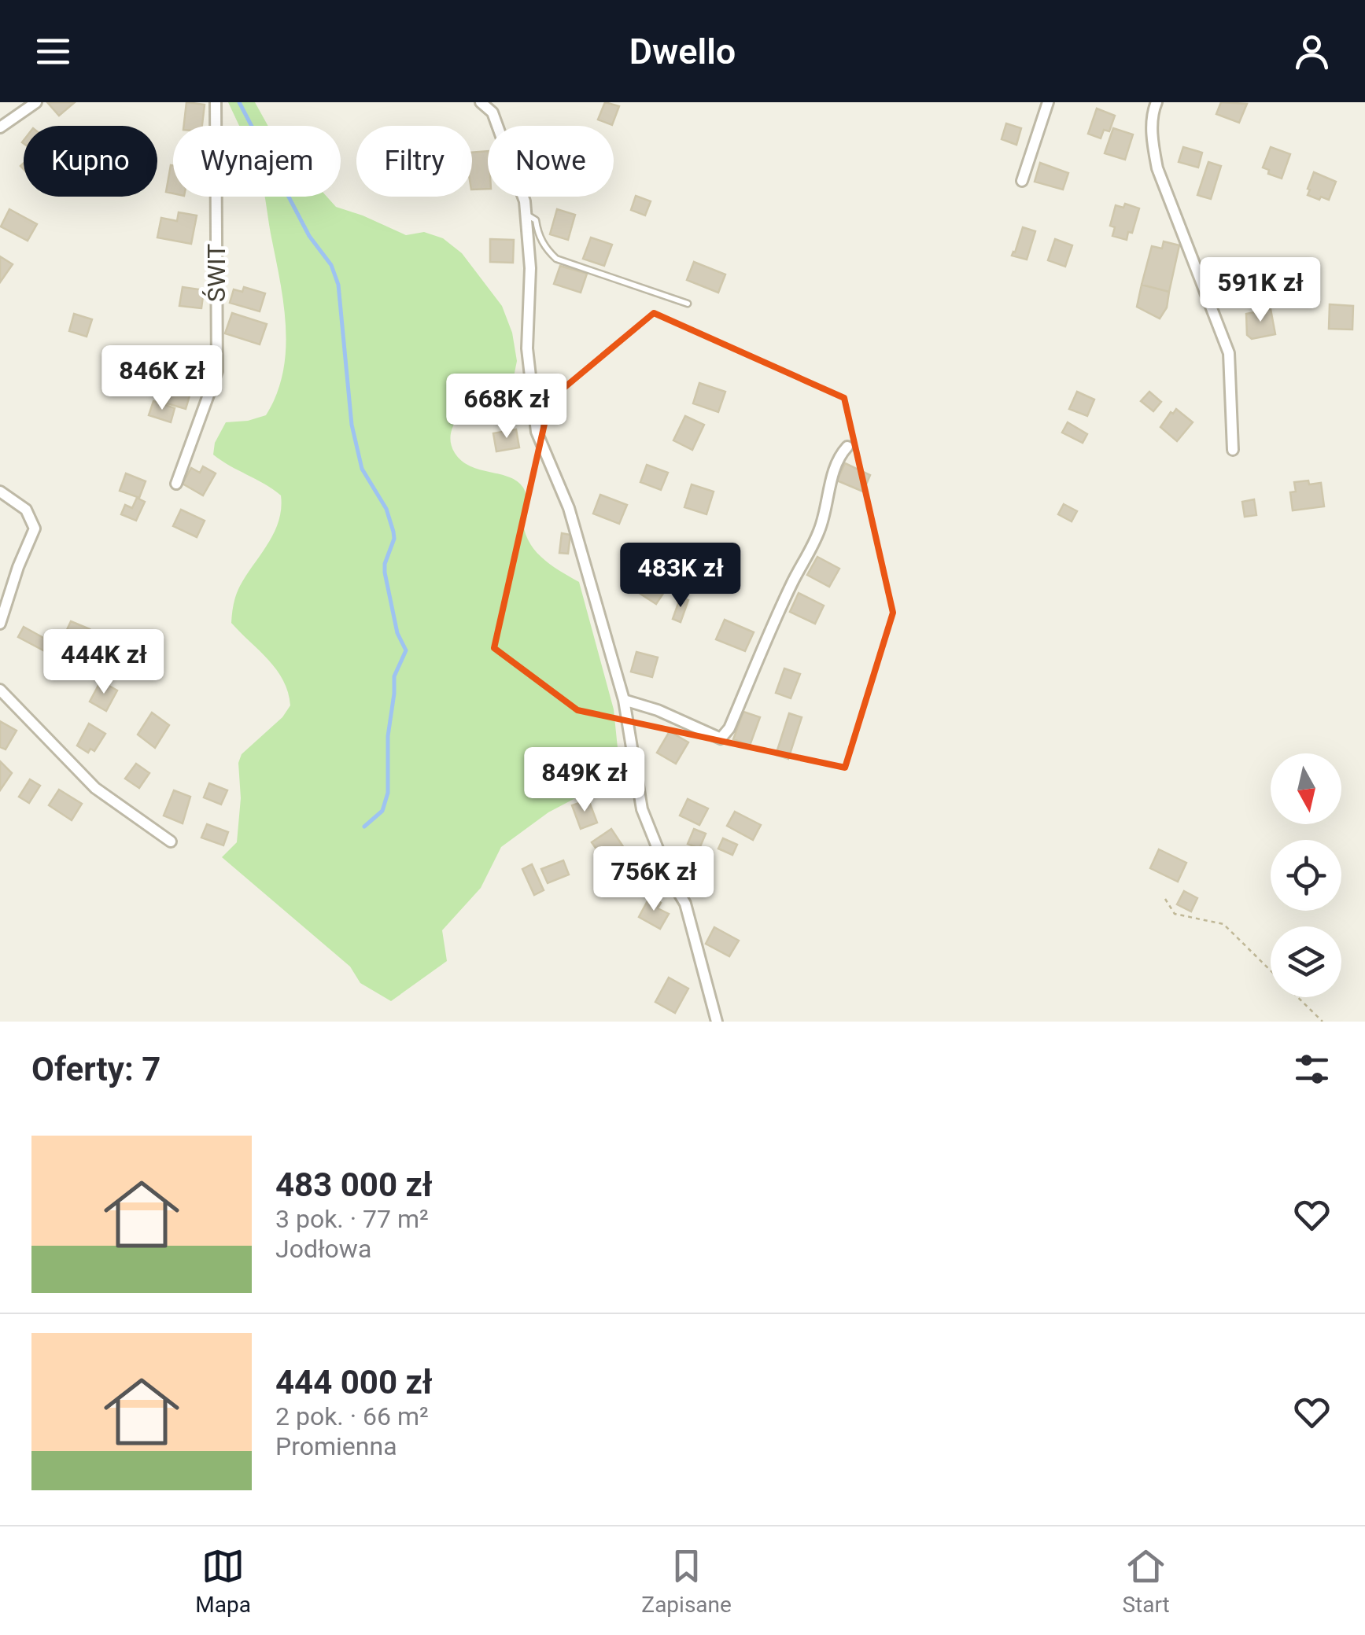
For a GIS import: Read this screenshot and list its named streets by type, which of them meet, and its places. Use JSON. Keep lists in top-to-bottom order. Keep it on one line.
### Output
{"streets":{"street":["ŚWIT"]},"north":"bottom","page":{"header":"Dwello","chip":["Kupno","Wynajem","Filtry","Nowe"],"price":["591K zł","846K zł","668K zł","483K zł","444K zł","849K zł","756K zł"],"heading":"Oferty: 7","list":[{"name":"483 000 zł","note":"3 pok. · 77 m² · Jodłowa"},{"name":"444 000 zł","note":"2 pok. · 66 m² · Promienna"}],"tabs":["Mapa","Zapisane","Start"]}}
